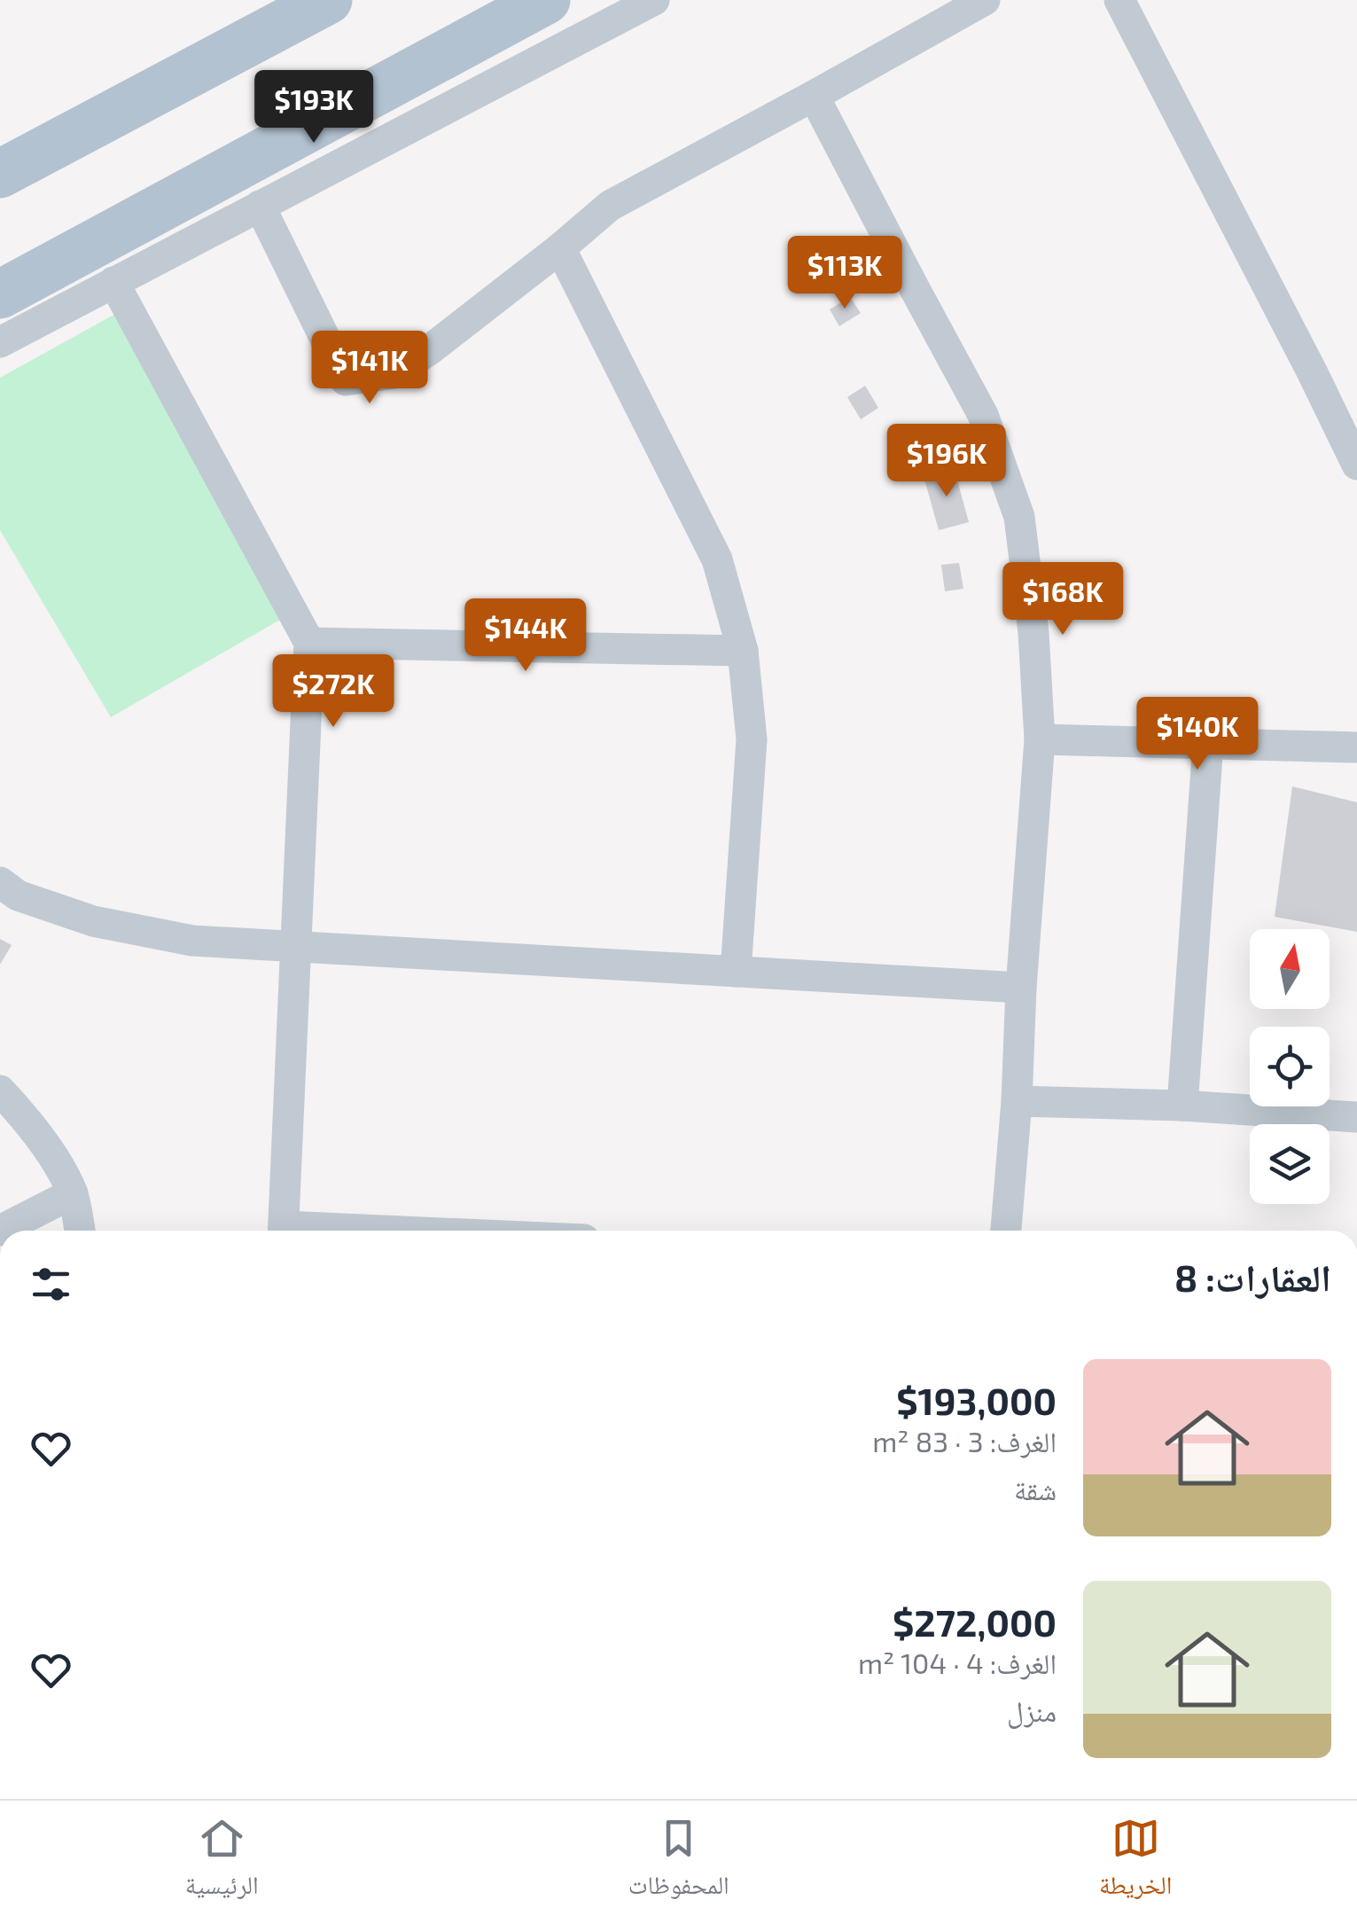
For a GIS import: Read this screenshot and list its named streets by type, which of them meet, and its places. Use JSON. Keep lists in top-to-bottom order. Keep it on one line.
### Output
{"north":"top","page":{"price":["$193K","$113K","$141K","$196K","$168K","$144K","$272K","$140K"],"heading":"العقارات: 8","list":[{"name":"$193,000","note":"الغرف: 3 · 83 m² · شقة"},{"name":"$272,000","note":"الغرف: 4 · 104 m² · منزل"}],"tabs":["الخريطة","المحفوظات","الرئيسية"]}}
